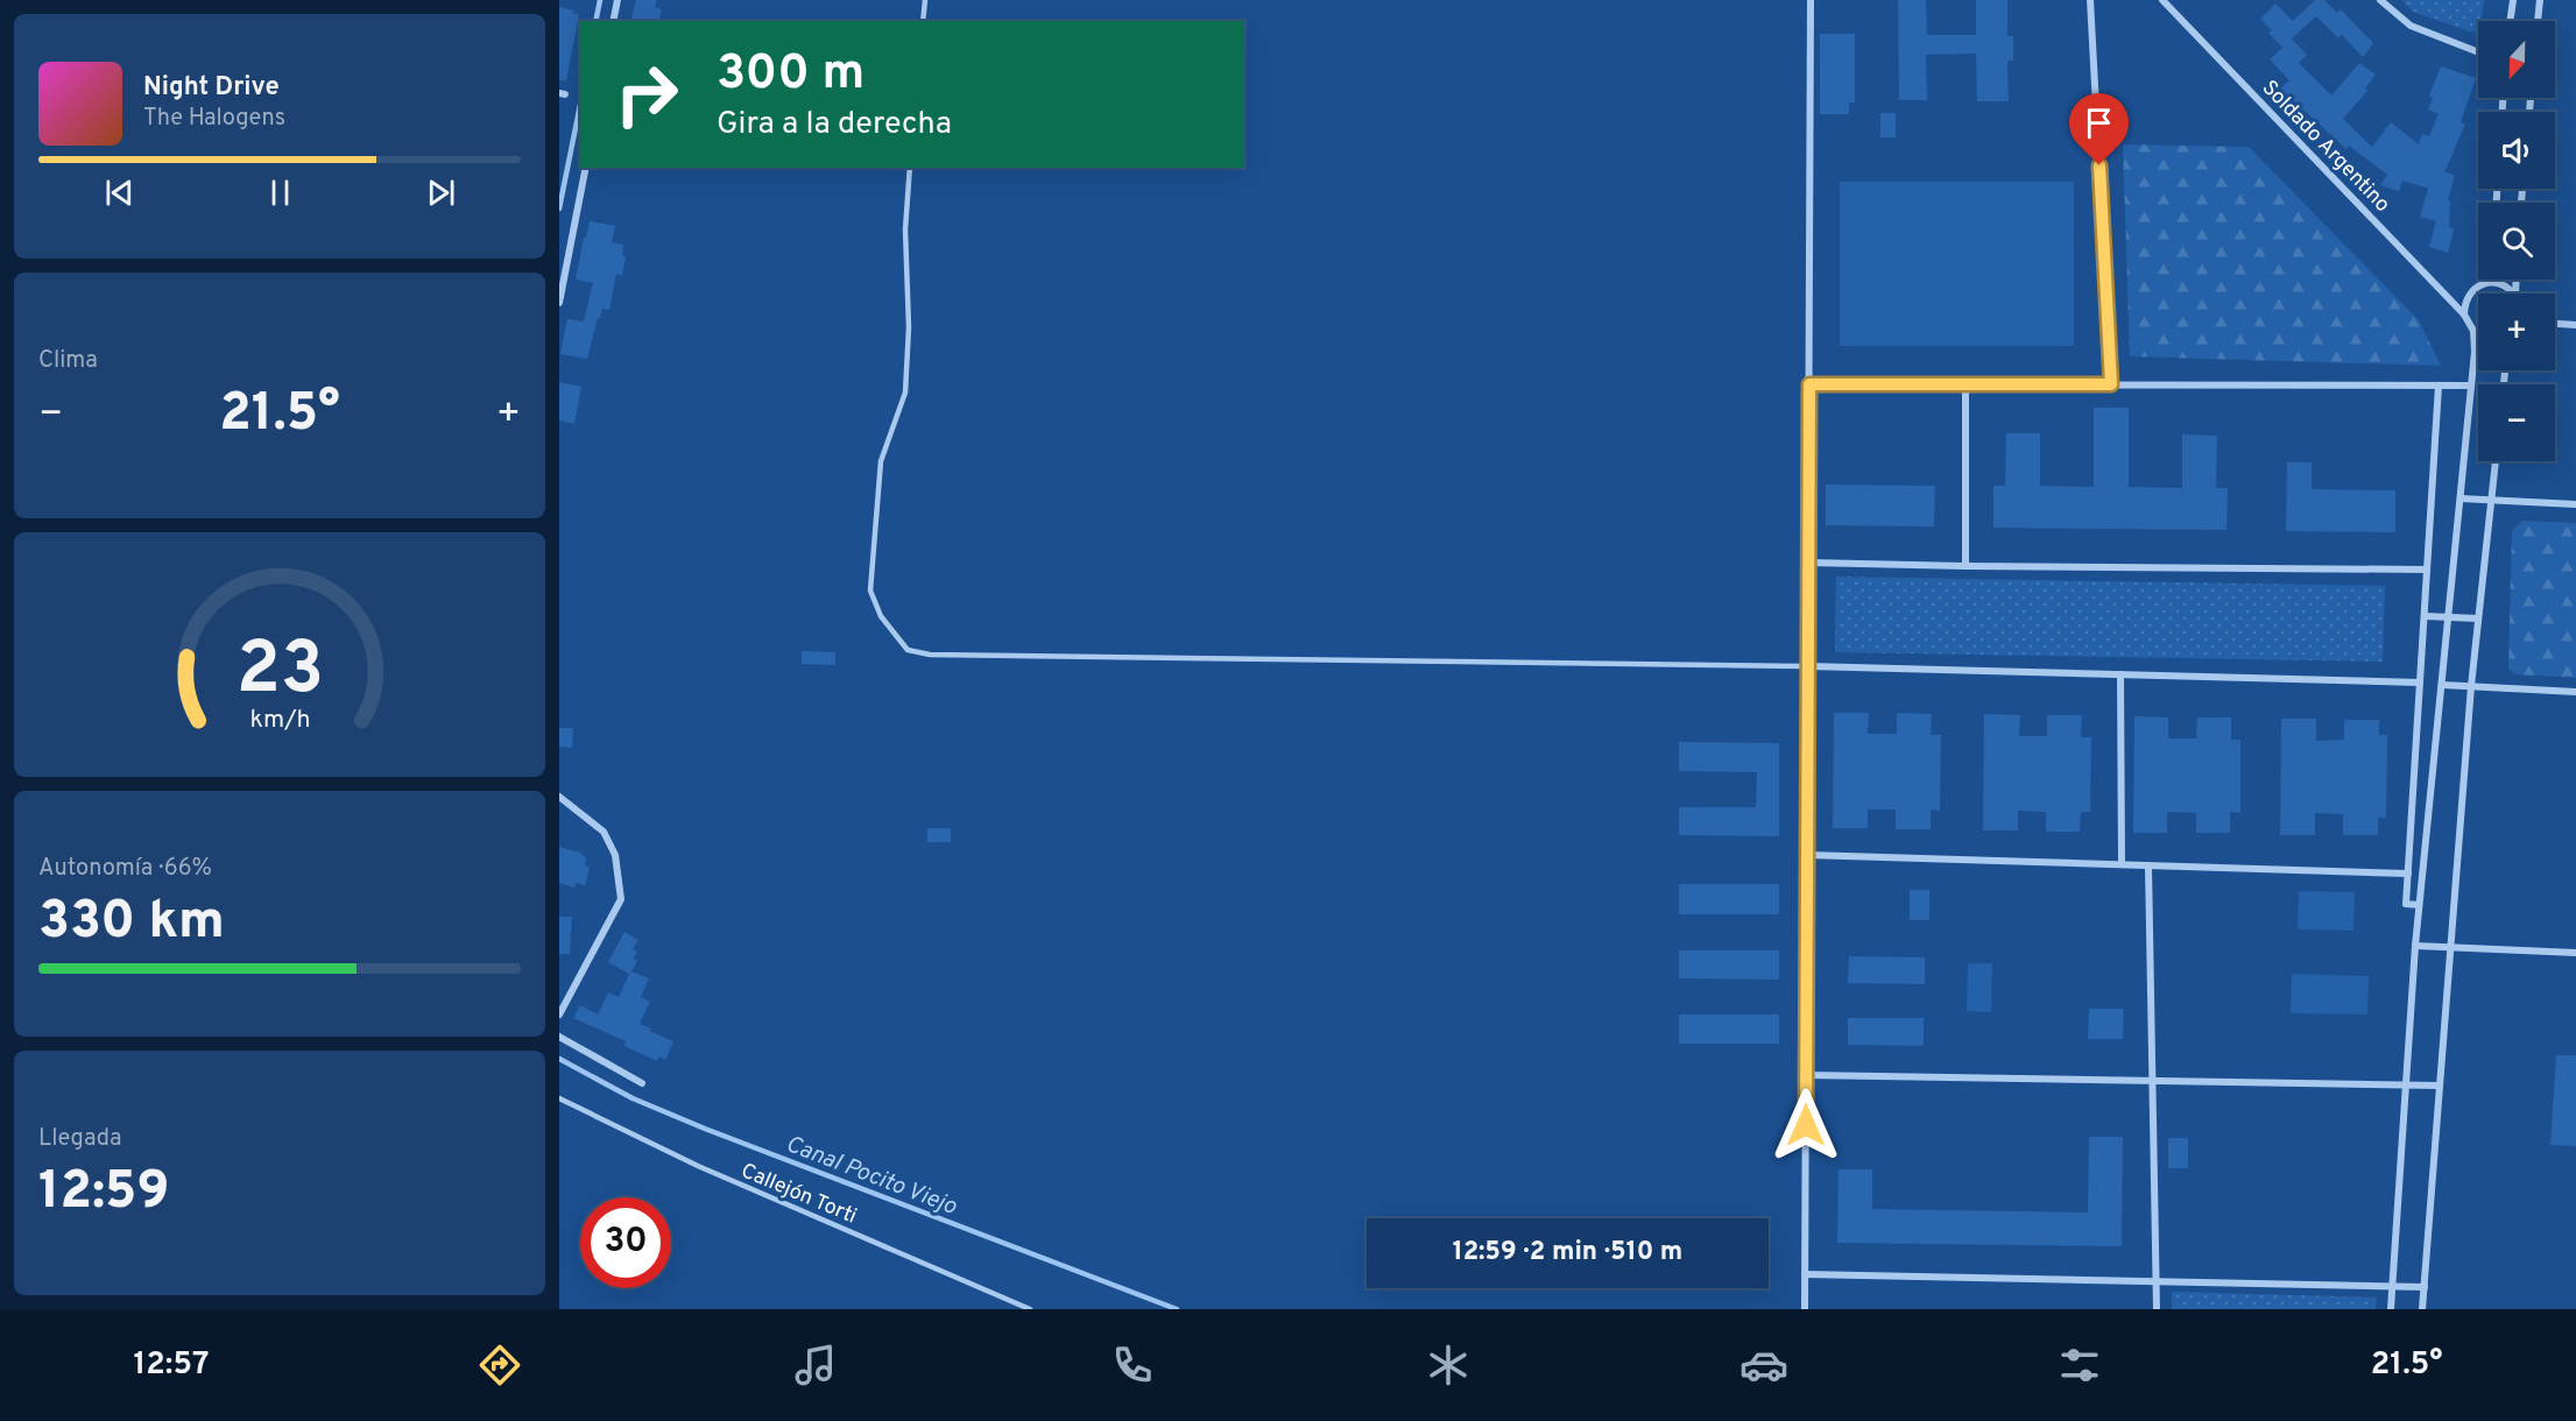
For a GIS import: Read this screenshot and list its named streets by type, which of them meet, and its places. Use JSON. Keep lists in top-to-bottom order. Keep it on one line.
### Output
{"streets":{"street":["Soldado Argentino"],"lane":["Callejón Torti"]},"water":["Canal Pocito Viejo"],"north":"bottom","page":{"map_buttons":["+","−"],"turn":["300 m","Gira a la derecha"],"song":["Night Drive","The Halogens"],"tile":["Clima",["Autonomía · 66%","330 km"],["Llegada","12:59"]],"heat":["−","21.5°","+"],"limit":"30","trip":"12:59 · 2 min · 510 m","tabs":["12:57","21.5°"],"gauge":["23","km/h"]}}
